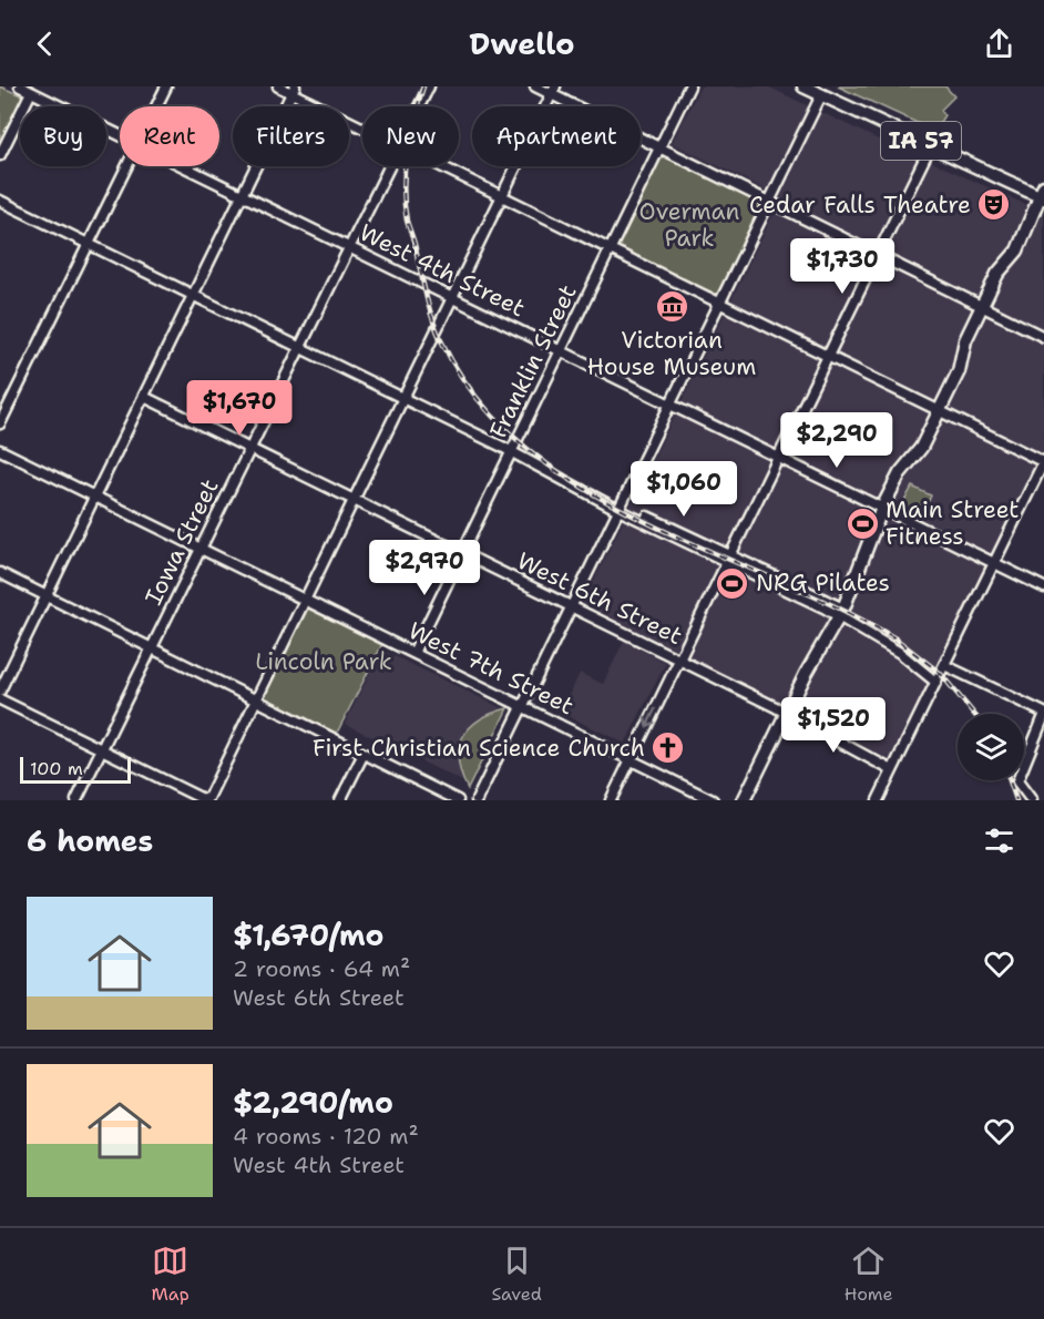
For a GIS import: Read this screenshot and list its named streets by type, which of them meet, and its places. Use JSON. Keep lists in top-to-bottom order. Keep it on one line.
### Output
{"streets":{"main road":["IA 57"],"street":["West 4th Street","Franklin Street","Iowa Street","West 6th Street","West 7th Street"]},"crossings":[["West 4th Street","Franklin Street"],["West 4th Street","Iowa Street"],["Franklin Street","West 6th Street"],["Franklin Street","West 7th Street"],["Iowa Street","West 6th Street"],["Iowa Street","West 7th Street"]],"parks":["Overman Park","Lincoln Park"],"places":{"theatre":["Cedar Falls Theatre"],"museum":["Victorian House Museum"],"sports":["Main Street Fitness","NRG Pilates"],"church":["First Christian Science Church"]},"scale_bar":"100 m","page":{"header":"Dwello","chip":["Buy","Rent","Filters","New","Apartment"],"price":["$1,730","$1,670","$2,290","$1,060","$2,970","$1,520"],"scale":"100 m","heading":"6 homes","list":[{"name":"$1,670/mo","note":"2 rooms · 64 m² · West 6th Street"},{"name":"$2,290/mo","note":"4 rooms · 120 m² · West 4th Street"}],"tabs":["Map","Saved","Home"]}}
